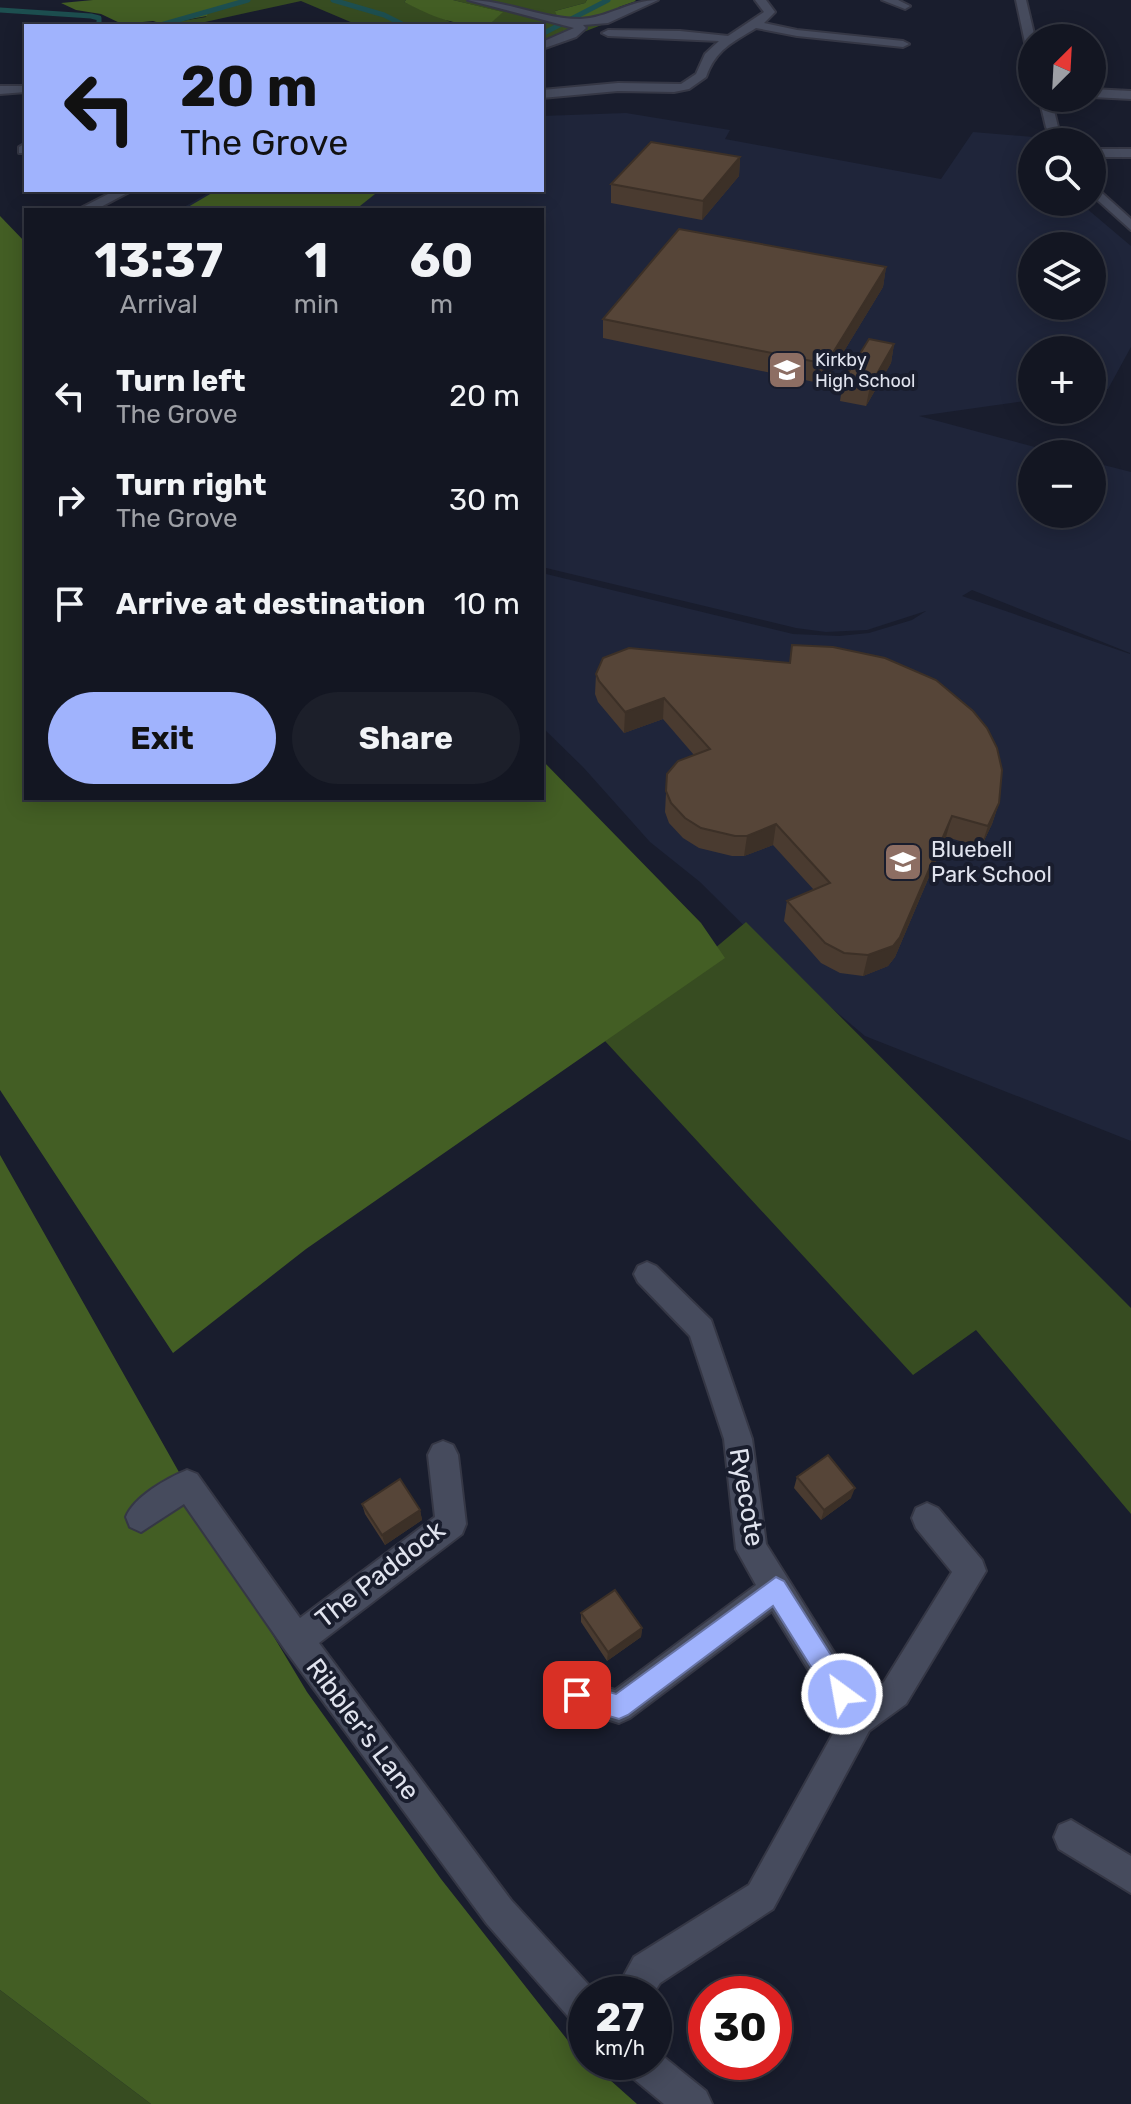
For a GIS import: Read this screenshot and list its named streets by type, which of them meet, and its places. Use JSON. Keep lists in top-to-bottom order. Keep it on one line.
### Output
{"streets":{"street":["Ryecote","The Paddock","Ribbler's Lane"]},"crossings":[["The Paddock","Ribbler's Lane"]],"places":{"school or university":["Kirkby High School","Bluebell Park School"]},"north":"top right","page":{"map_buttons":["+","−"],"turn":["20 m","The Grove"],"eta":["13:37","Arrival","1","min","60","m"],"list":[{"name":"Turn left","note":"The Grove","value":"20 m"},{"name":"Turn right","note":"The Grove","value":"30 m"},{"name":"Arrive at destination","value":"10 m"}],"buttons":["Exit","Share"],"speed":"27 km/h","limit":"30"}}
